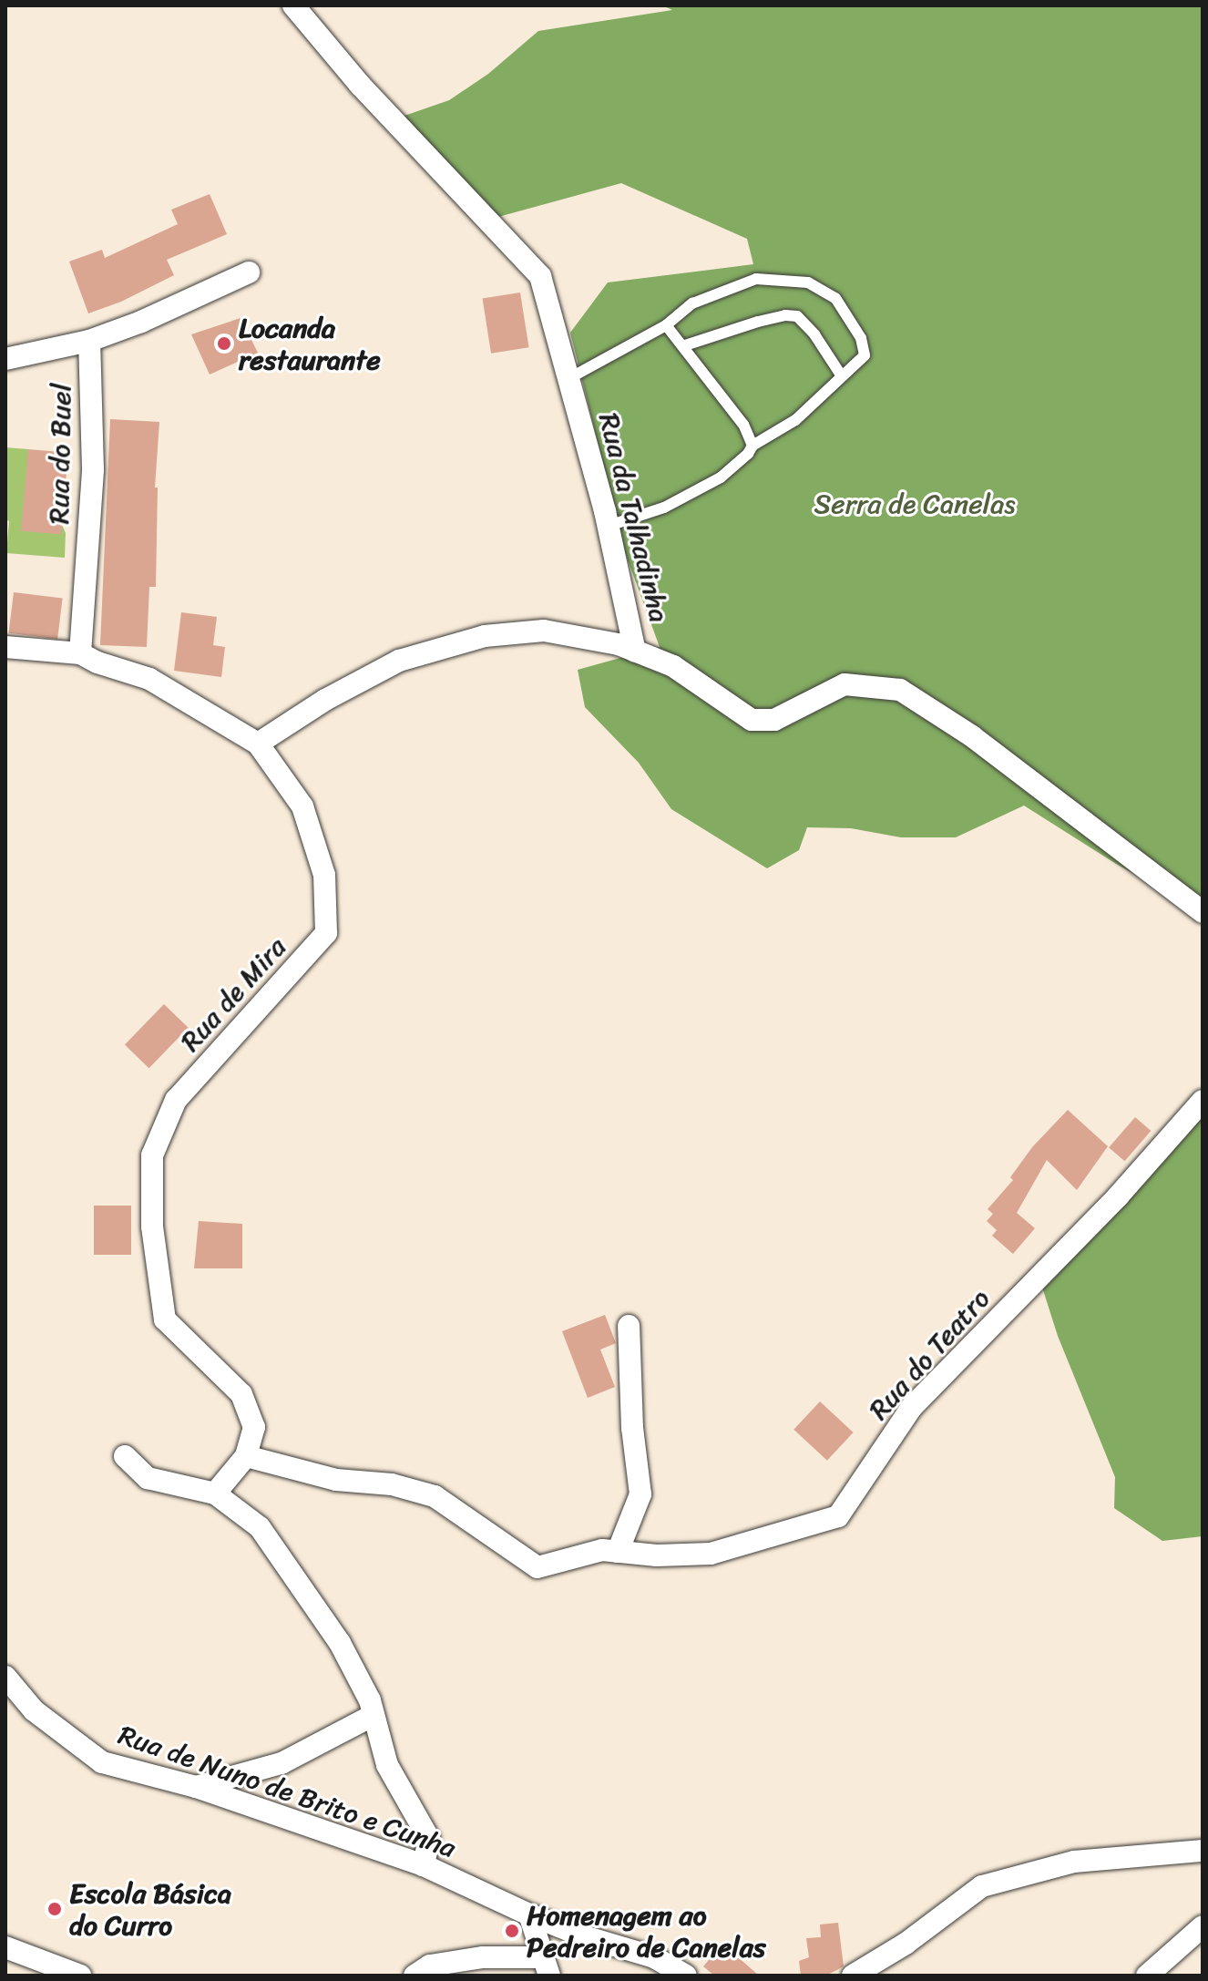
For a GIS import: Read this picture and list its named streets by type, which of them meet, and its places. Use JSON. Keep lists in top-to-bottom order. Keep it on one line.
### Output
{"streets":{"street":["Rua do Buel","Rua da Talhadinha","Rua de Mira","Rua do Teatro","Rua de Nuno de Brito e Cunha"]},"crossings":[["Rua do Buel","Rua de Mira"],["Rua de Mira","Rua do Teatro"]],"parks":["Serra de Canelas"],"places":["Locanda restaurante","Escola Básica do Curro","Homenagem ao Pedreiro de Canelas"]}
